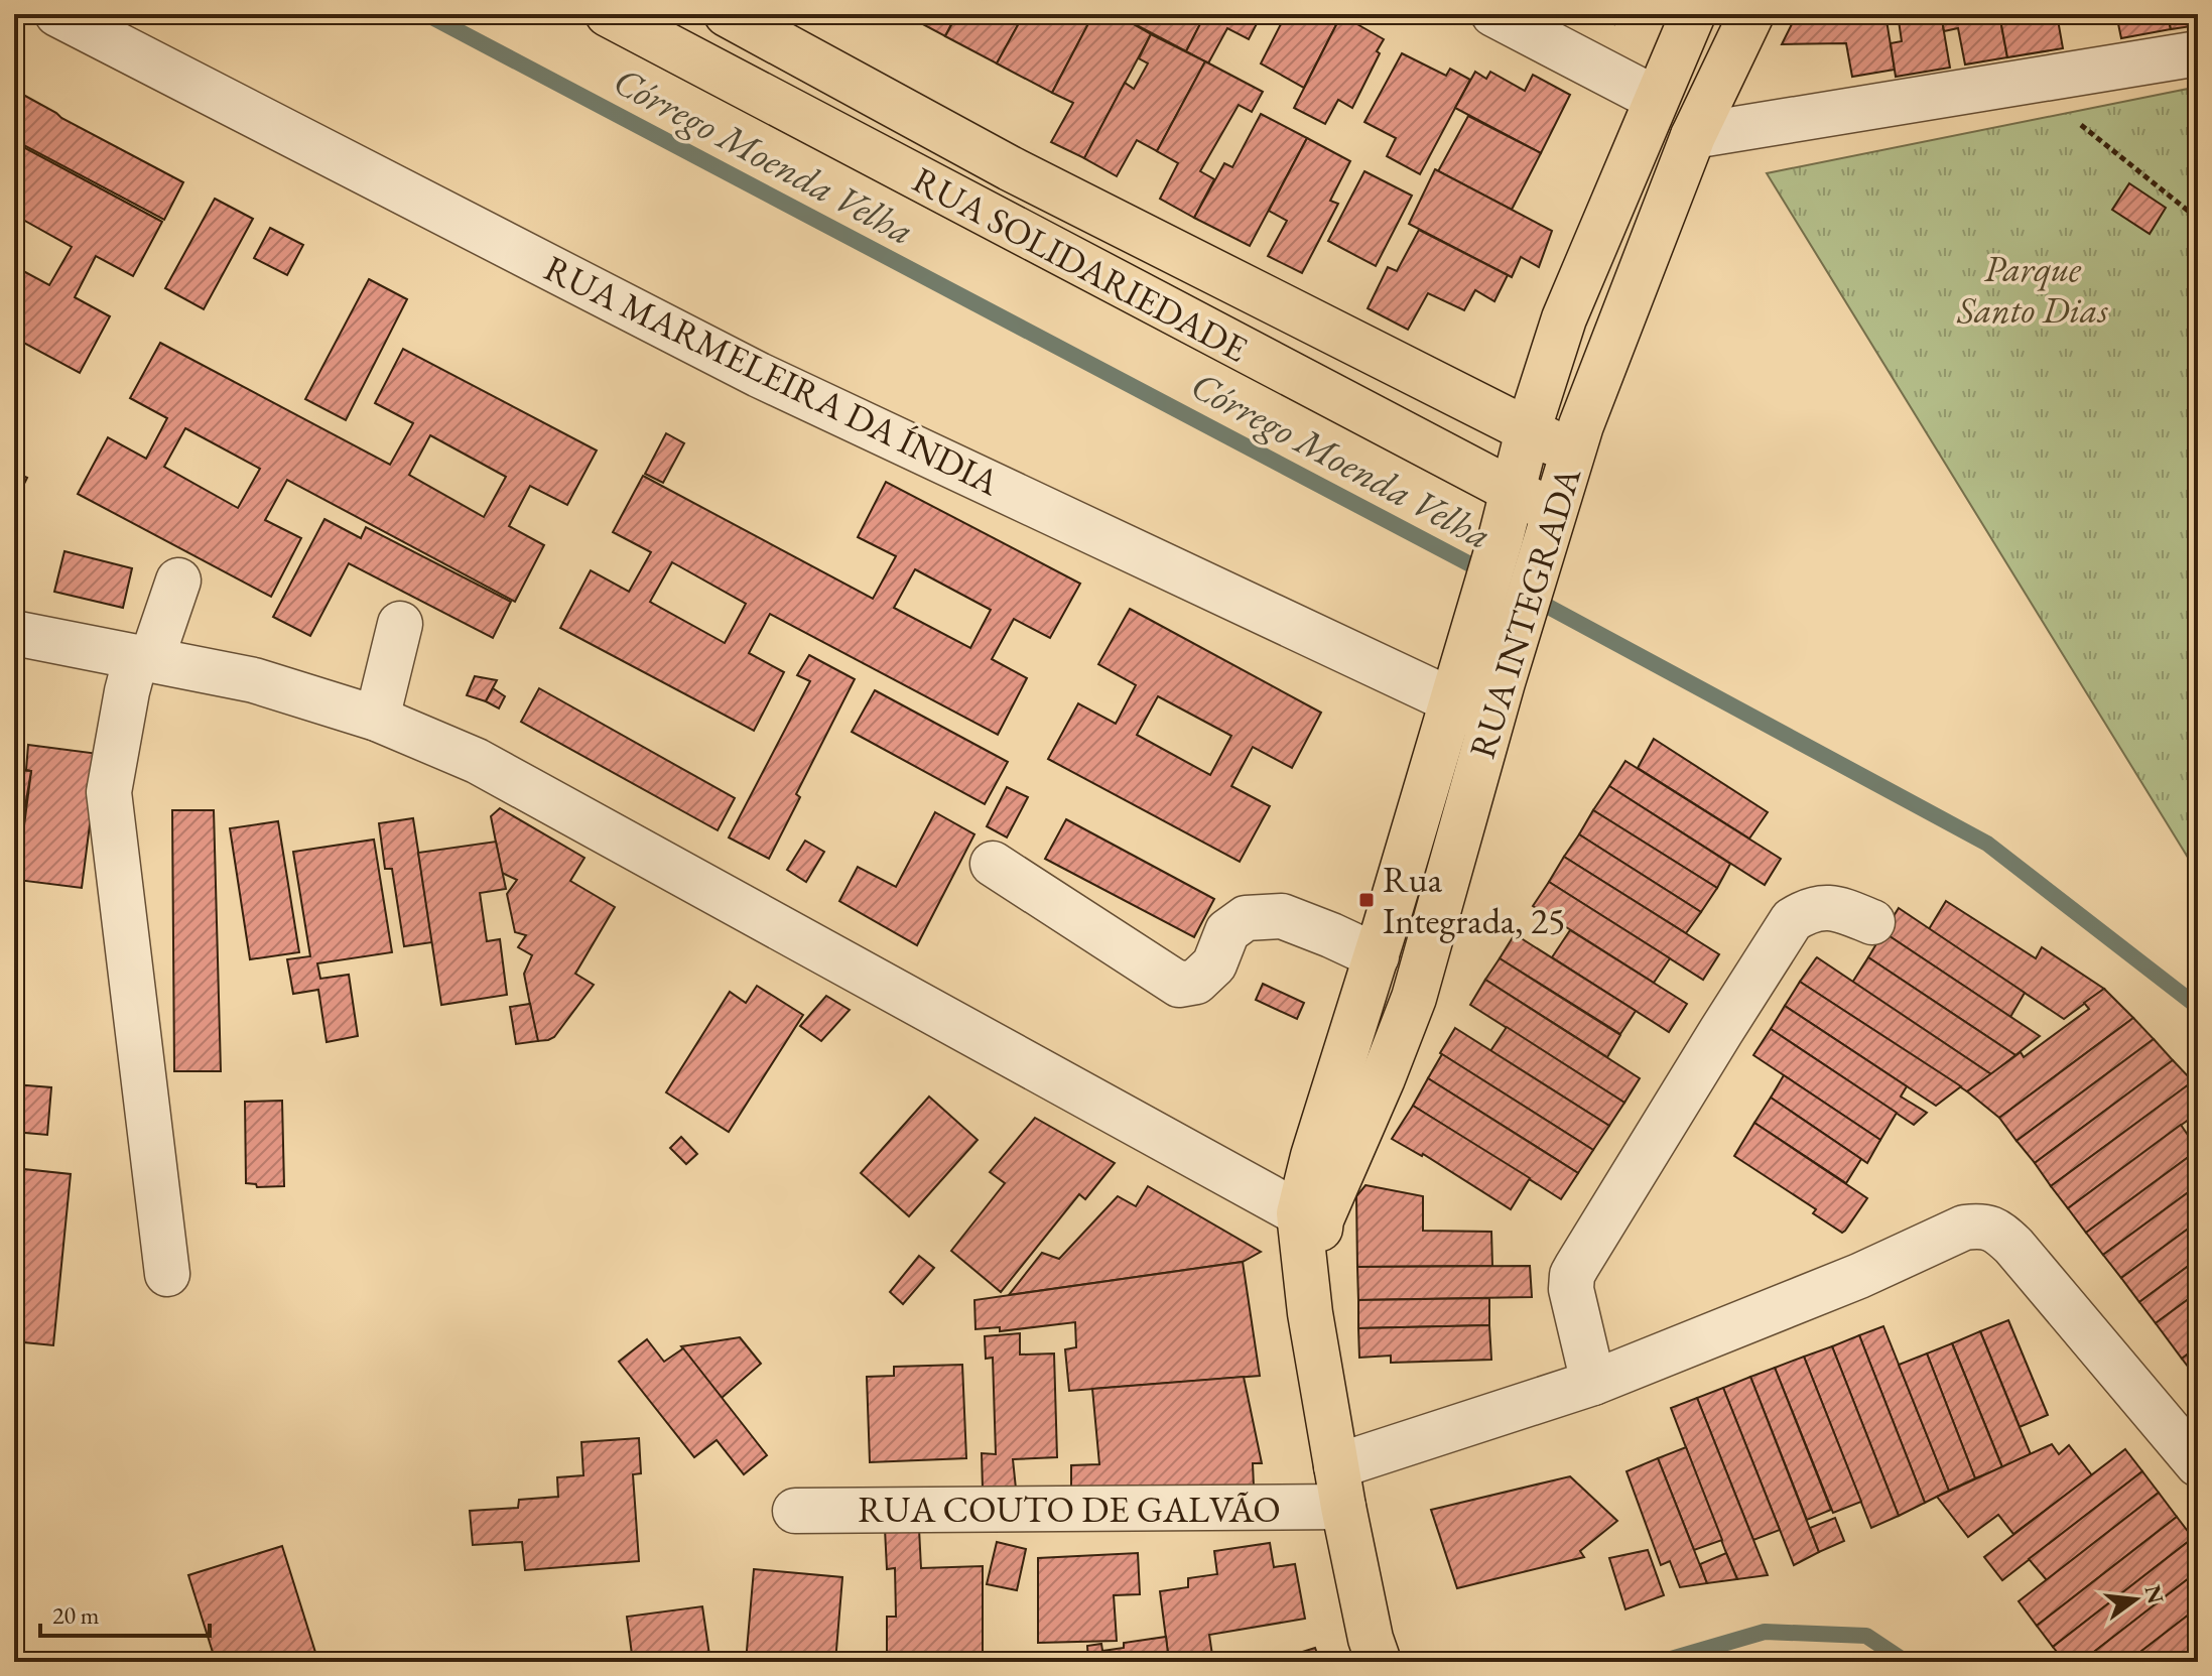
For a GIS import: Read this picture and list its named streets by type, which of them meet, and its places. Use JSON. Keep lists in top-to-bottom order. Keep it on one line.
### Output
{"streets":{"main road":["RUA SOLIDARIEDADE","RUA INTEGRADA"],"street":["RUA MARMELEIRA DA ÍNDIA","RUA COUTO DE GALVÃO"]},"crossings":[["RUA SOLIDARIEDADE","RUA INTEGRADA"],["RUA MARMELEIRA DA ÍNDIA","RUA INTEGRADA"]],"water":["Córrego Moenda Velha"],"parks":["Parque Santo Dias"],"places":{"transit":["Rua Integrada, 25"]},"scale_bar":"20 m","north":"right"}
